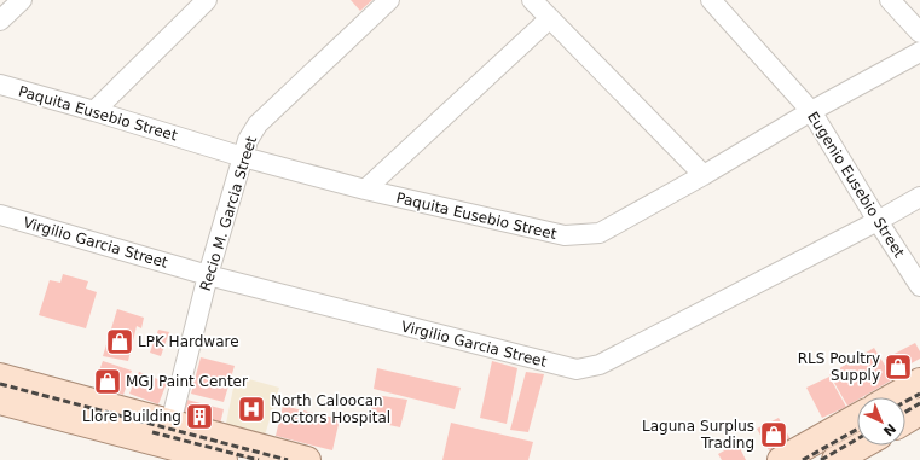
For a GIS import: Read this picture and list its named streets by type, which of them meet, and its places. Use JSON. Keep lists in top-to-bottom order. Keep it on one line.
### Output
{"streets":{"street":["Paquita Eusebio Street","Eugenio Eusebio Street","Recio M. Garcia Street","Virgilio Garcia Street"]},"crossings":[["Paquita Eusebio Street","Eugenio Eusebio Street"],["Paquita Eusebio Street","Recio M. Garcia Street"],["Eugenio Eusebio Street","Virgilio Garcia Street"],["Recio M. Garcia Street","Virgilio Garcia Street"]],"places":{"shop":["LPK Hardware","RLS Poultry Supply","MGJ Paint Center","Laguna Surplus Trading"],"hospital":["North Caloocan Doctors Hospital"],"building":["Llore Building"]},"north":"bottom right"}
